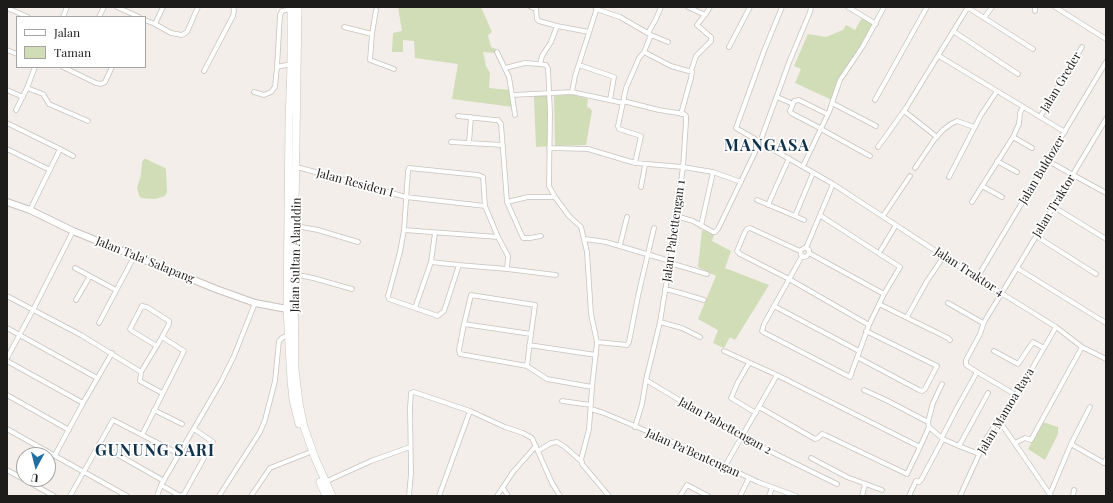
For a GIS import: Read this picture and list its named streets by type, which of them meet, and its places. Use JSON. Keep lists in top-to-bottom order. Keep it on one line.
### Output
{"streets":{"highway":["Jalan Sultan Alauddin"],"main road":["Jalan Tala' Salapang"],"street":["Jalan Greder","Jalan Buldozer","Jalan Residen I","Jalan Traktor","Jalan Pabettengan 1","Jalan Traktor 4","Jalan Mamoa Raya","Jalan Pabettengan 2","Jalan Pa'Bentengan"]},"crossings":[["Jalan Buldozer","Jalan Traktor 4"],["Jalan Residen I","Jalan Sultan Alauddin"],["Jalan Traktor","Jalan Traktor 4"],["Jalan Pabettengan 1","Jalan Pabettengan 2"],["Jalan Pabettengan 1","Jalan Pa'Bentengan"],["Jalan Sultan Alauddin","Jalan Tala' Salapang"],["Jalan Traktor 4","Jalan Mamoa Raya"]],"districts":["MANGASA","GUNUNG SARI"],"legend":["Jalan","Taman"],"north":"bottom"}
